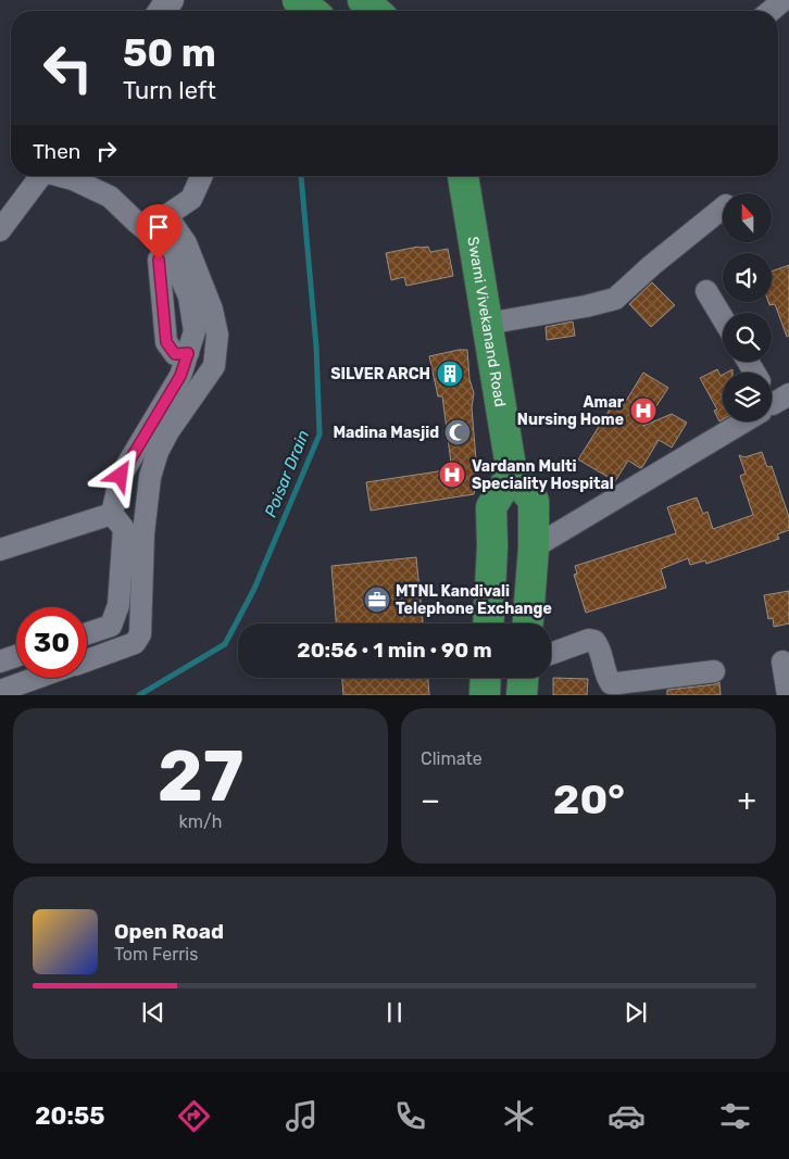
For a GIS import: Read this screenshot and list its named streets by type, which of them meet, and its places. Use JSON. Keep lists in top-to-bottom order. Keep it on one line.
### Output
{"streets":{"main road":["Swami Vivekanand Road"]},"water":["Poisar Drain"],"places":{"building":["SILVER ARCH"],"hospital":["Amar Nursing Home","Vardann Multi Speciality Hospital"],"mosque":["Madina Masjid"],"office":["MTNL Kandivali Telephone Exchange"]},"north":"top","page":{"turn":["50 m","Turn left"],"then":"Then","limit":"30","trip":"20:56 · 1 min · 90 m","tile":[["27","km/h"],"Climate"],"heat":["−","20°","+"],"song":["Open Road","Tom Ferris"],"tabs":"20:55"}}
